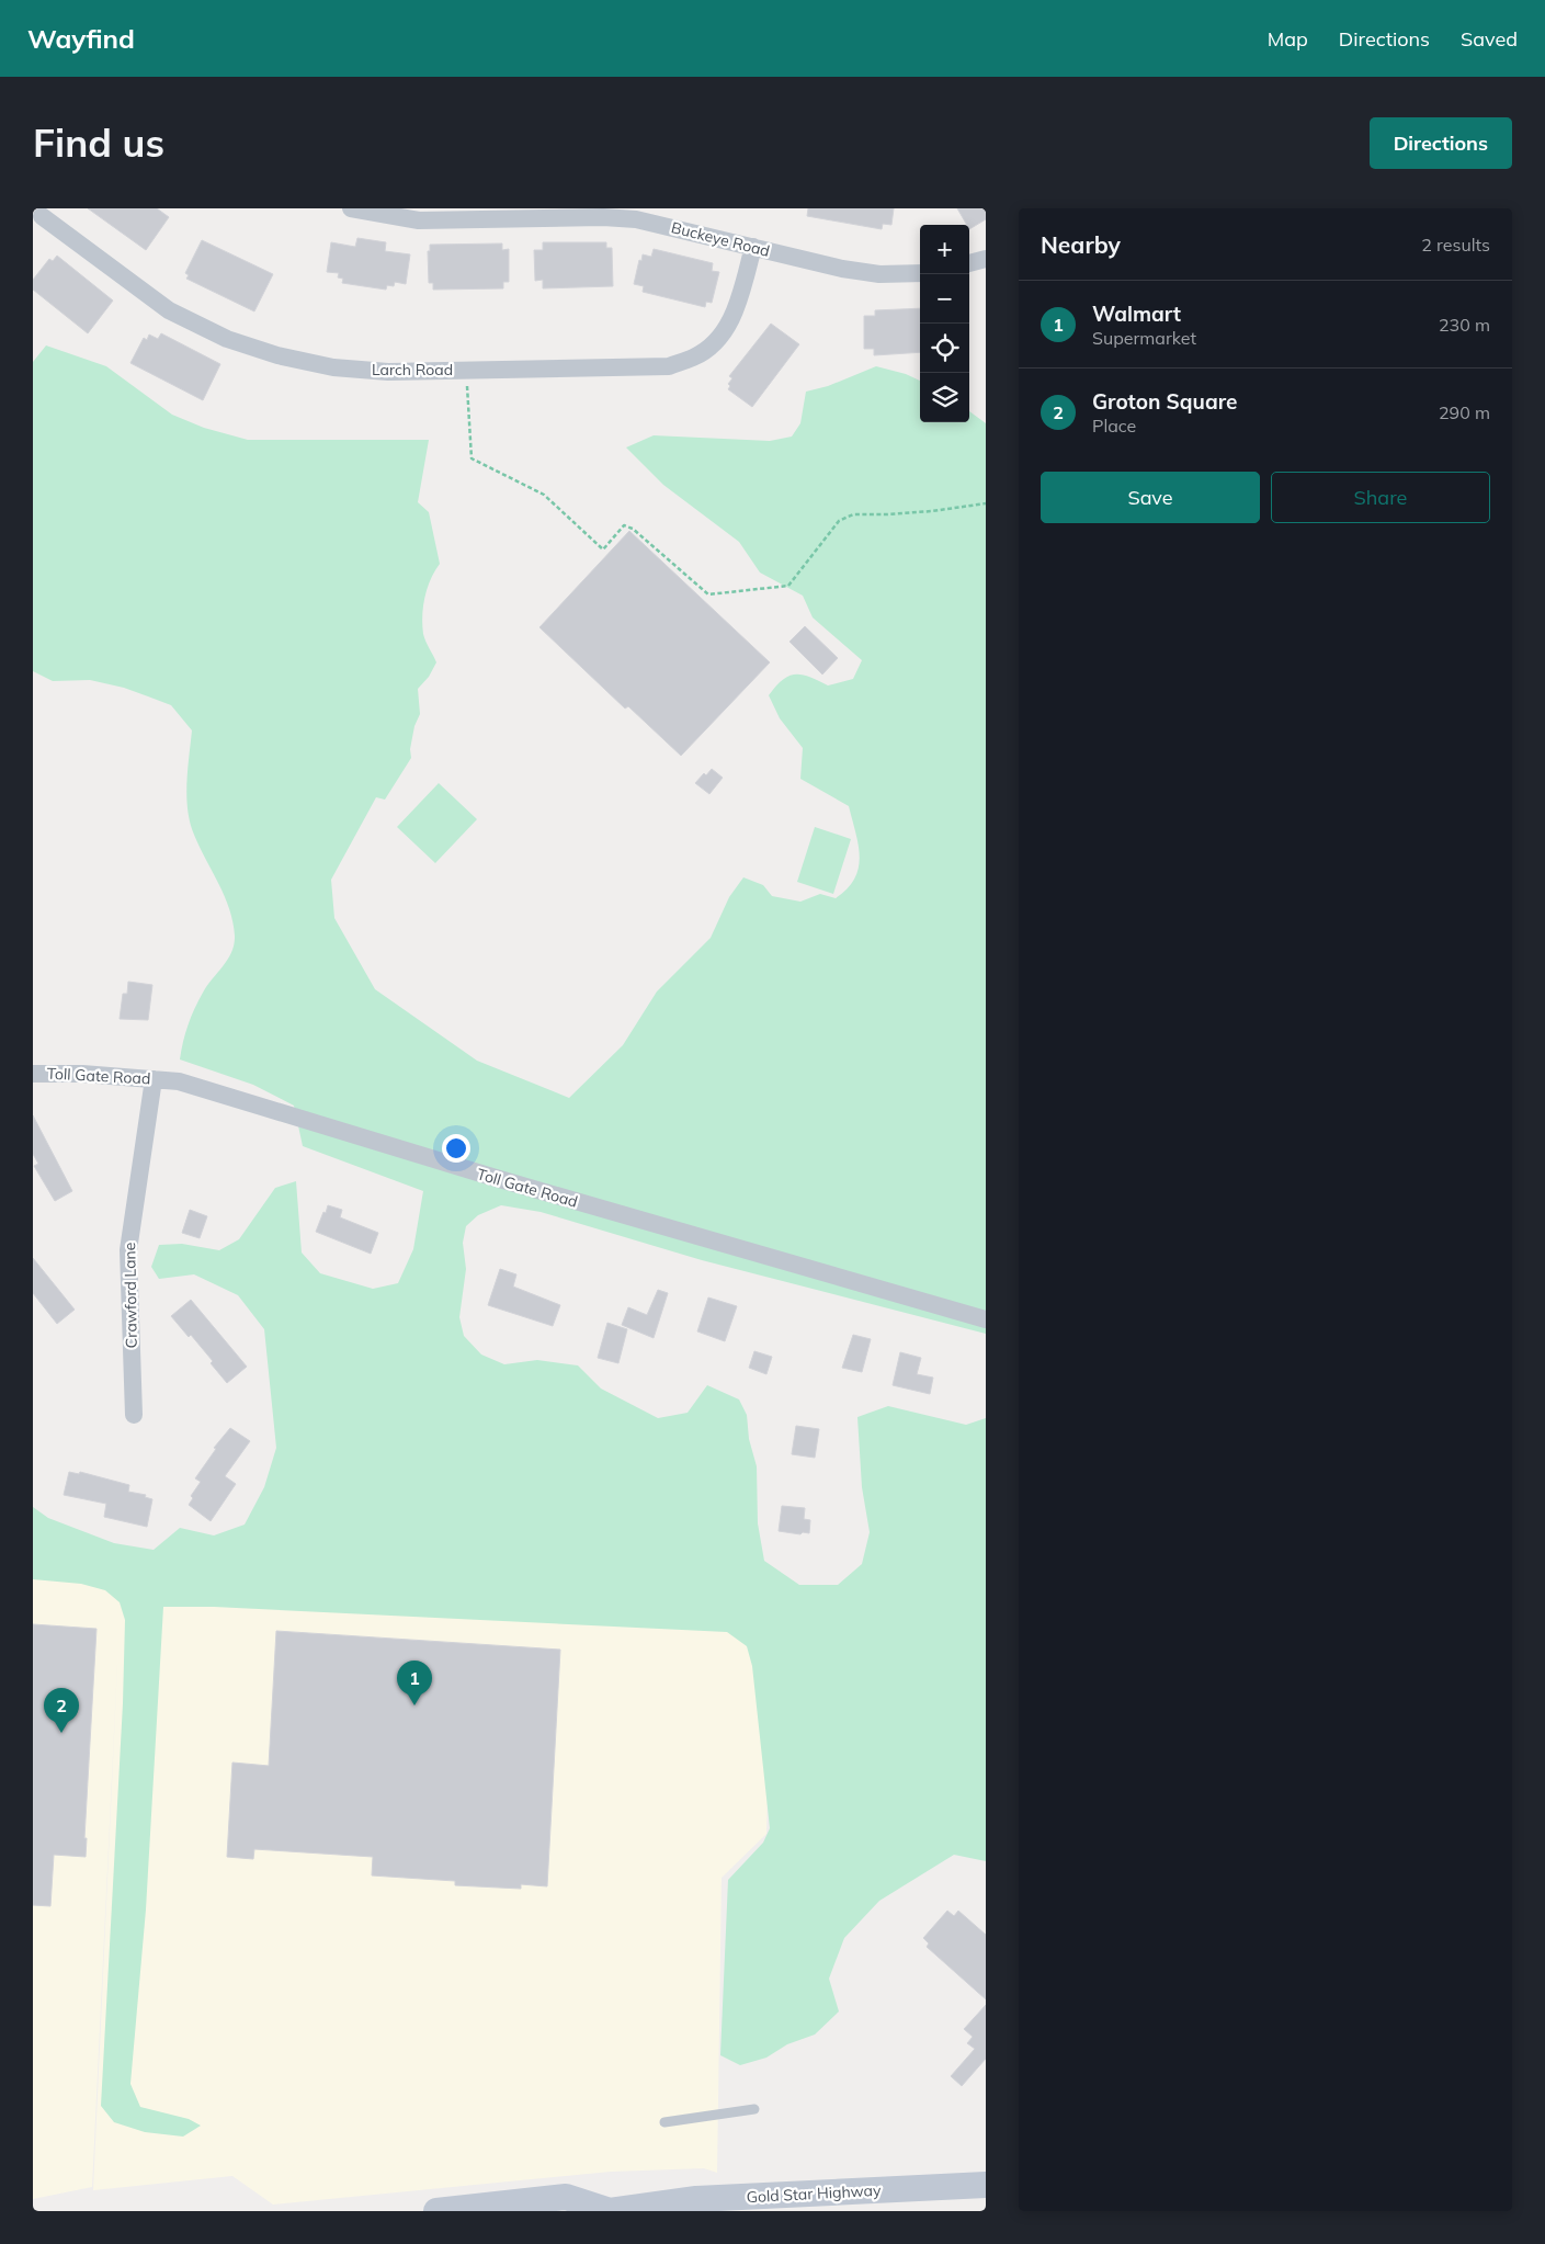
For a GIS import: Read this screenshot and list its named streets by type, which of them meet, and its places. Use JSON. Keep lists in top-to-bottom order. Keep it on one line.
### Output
{"streets":{"main road":["Gold Star Highway"],"street":["Buckeye Road","Larch Road","Toll Gate Road","Crawford Lane"]},"crossings":[["Buckeye Road","Larch Road"],["Toll Gate Road","Crawford Lane"]],"page":{"header":"Wayfind","nav":["Map","Directions","Saved"],"buttons":["Directions",["Save","Share"]],"title":"Find us","heading":["Nearby","2 results"],"map_buttons":["+","−"],"list":[{"mark":"1","name":"Walmart","note":"Supermarket","value":"230 m"},{"mark":"2","name":"Groton Square","note":"Place","value":"290 m"}],"pins":["1","2"]}}
